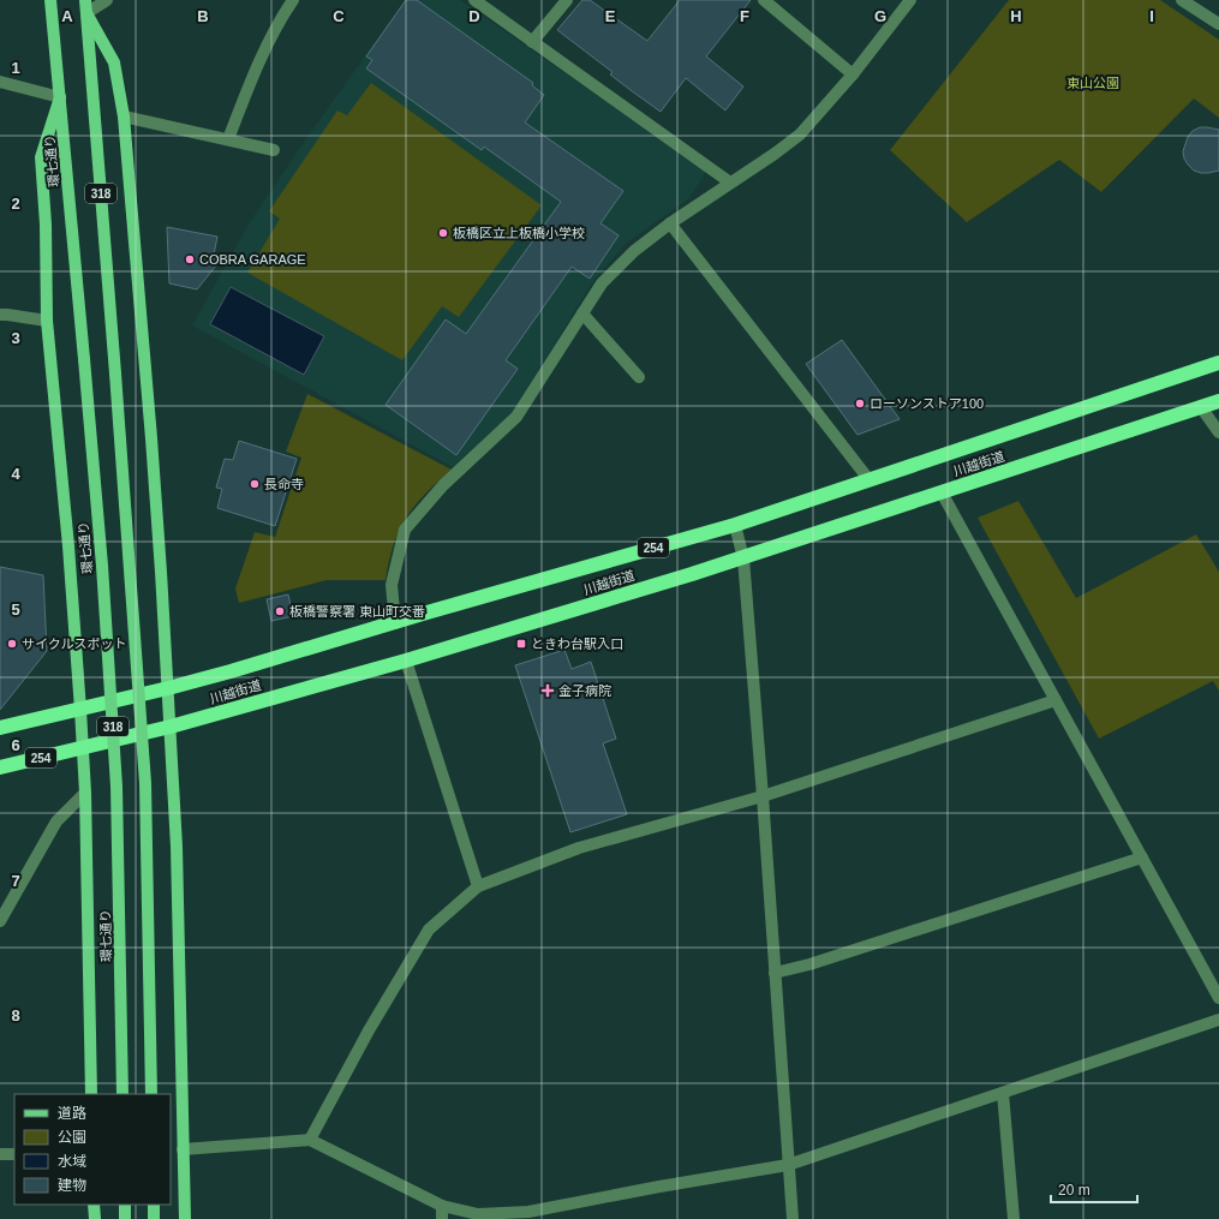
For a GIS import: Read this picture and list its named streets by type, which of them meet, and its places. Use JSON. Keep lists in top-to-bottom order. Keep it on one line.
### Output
{"streets":{"highway":["川越街道","254"],"main road":["環七通り","318"]},"parks":["東山公園"],"places":{"other":["板橋区立上板橋小学校","COBRA GARAGE","ローソンストア100","長命寺","板橋警察署 東山町交番","サイクルスポット"],"transit":["ときわ台駅入口"],"health":["金子病院"]},"legend":["道路","公園","水域","建物"],"scale_bar":"20 m","grid":{"columns":["A","B","C","D","E","F","G","H","I"],"rows":["1","2","3","4","5","6","7","8"]}}
